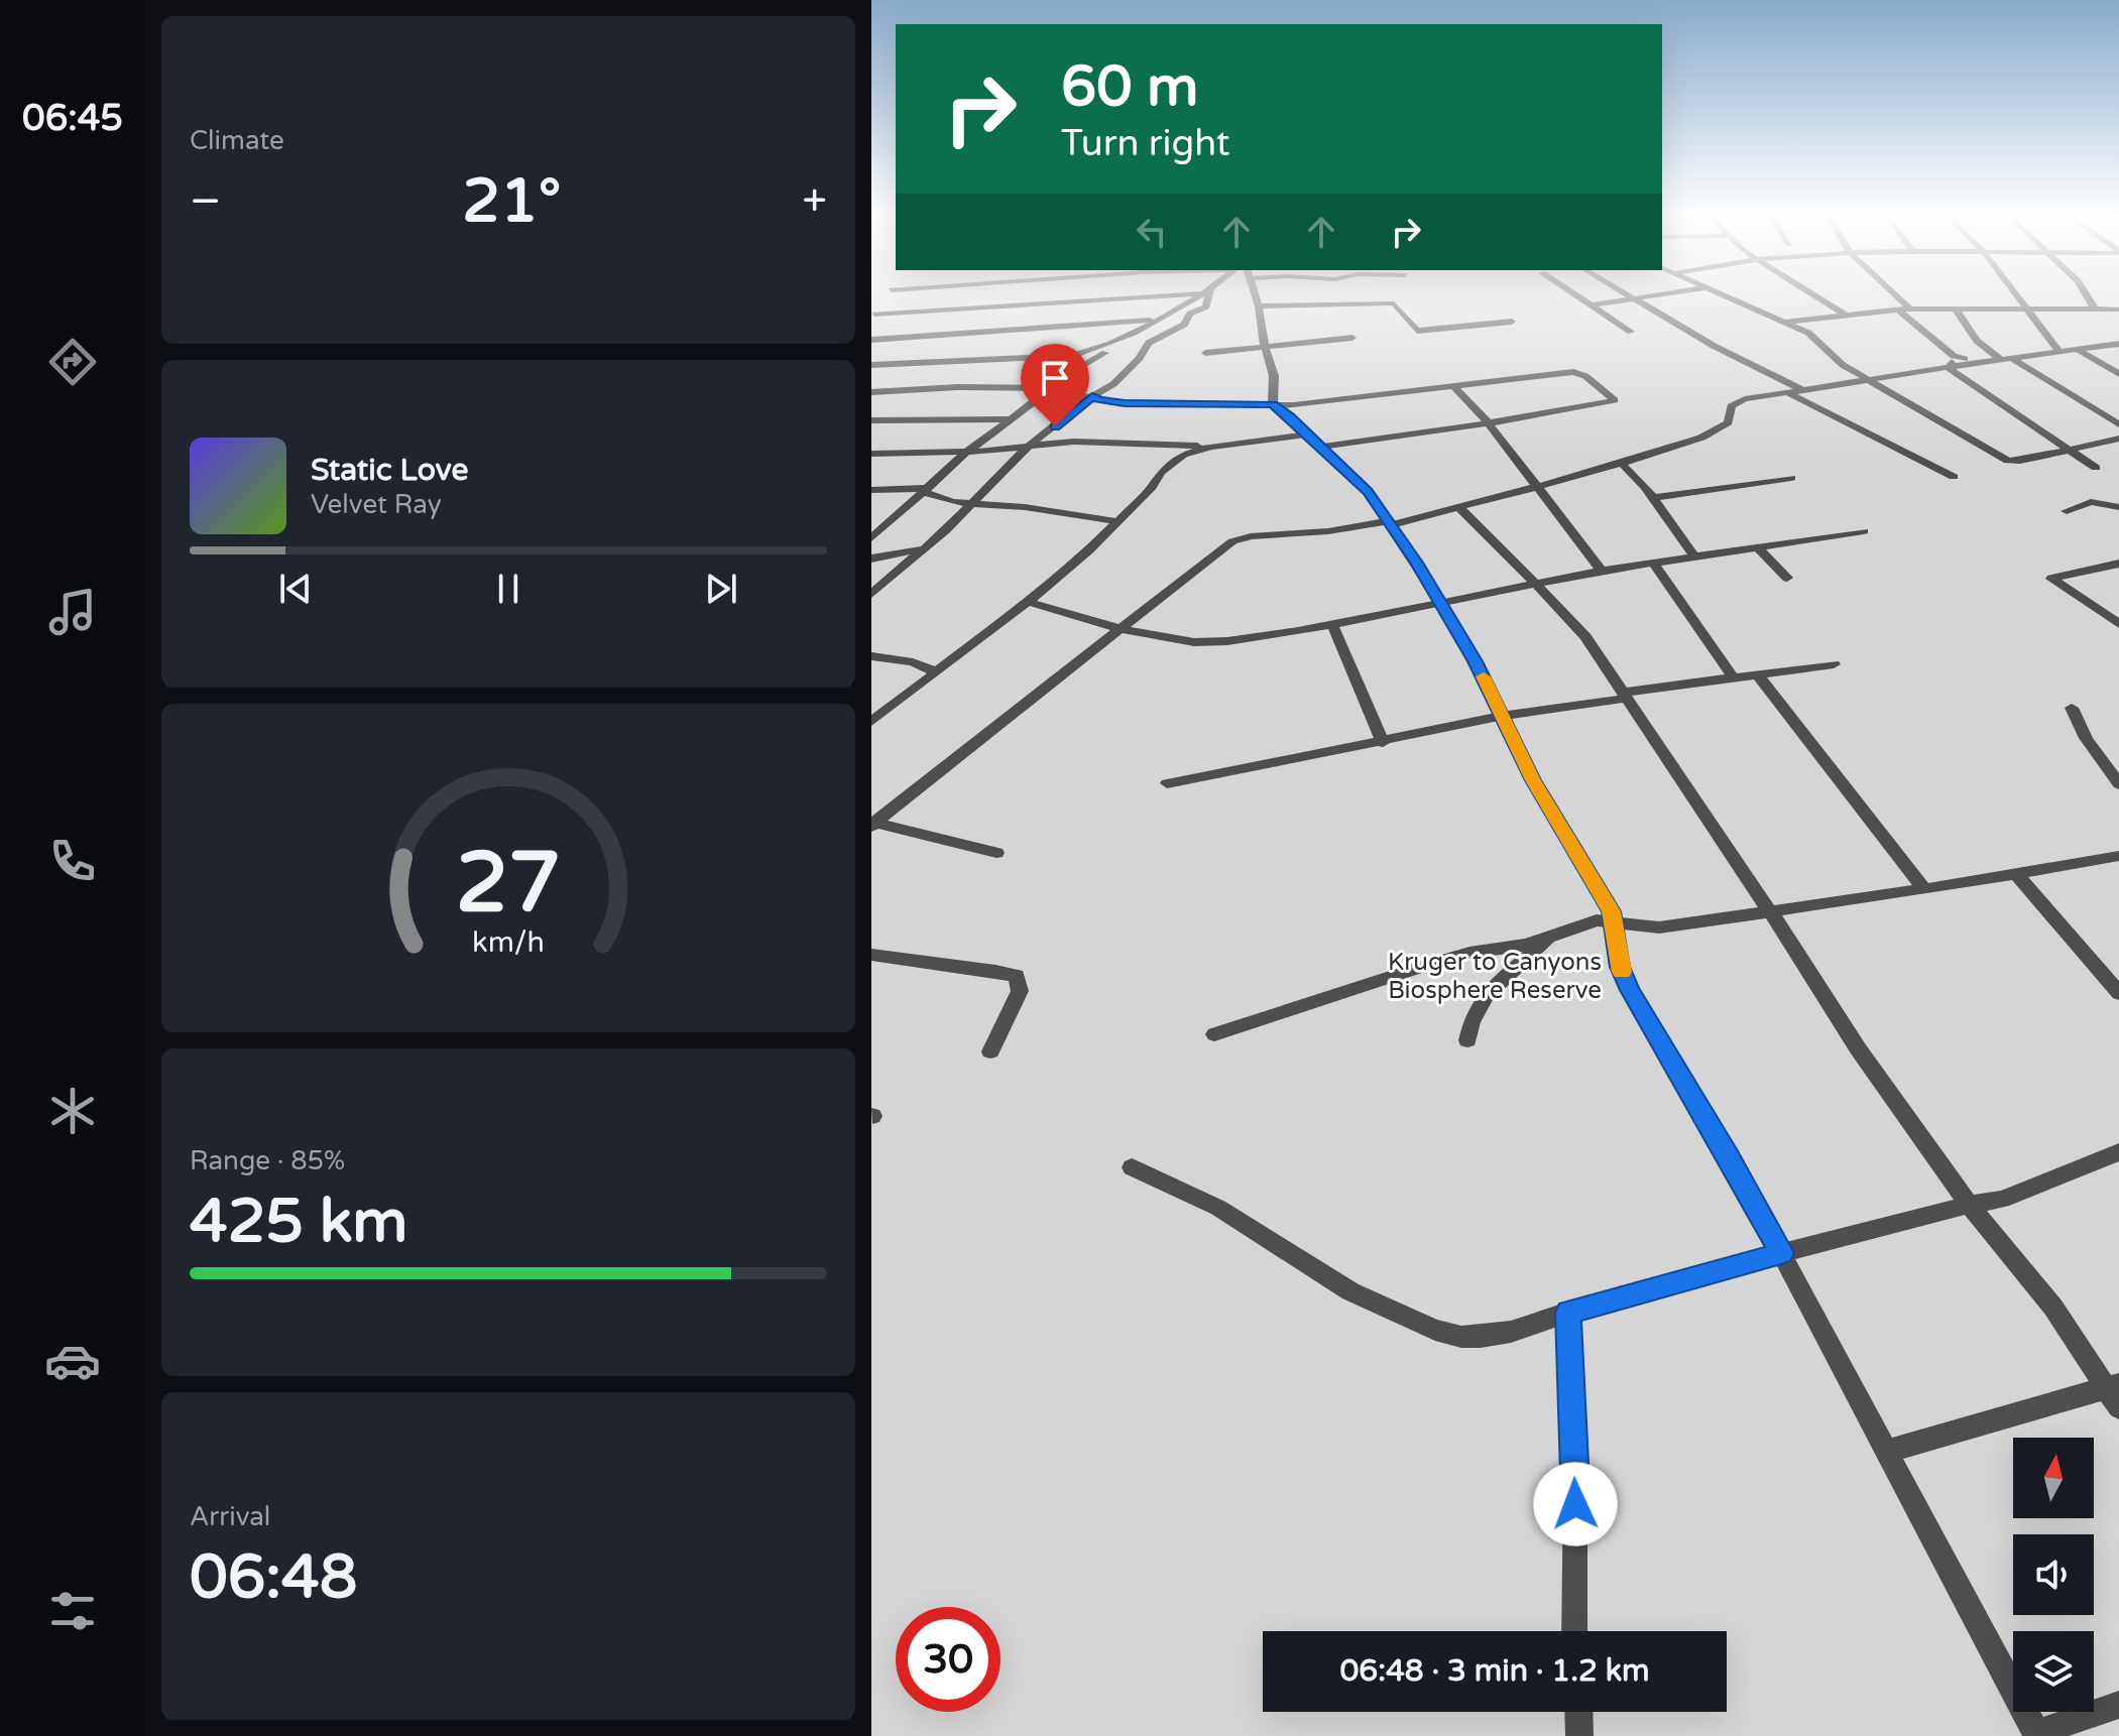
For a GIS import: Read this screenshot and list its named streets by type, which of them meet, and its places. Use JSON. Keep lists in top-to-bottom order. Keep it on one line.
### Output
{"parks":["Kruger to Canyons Biosphere Reserve"],"north":"top","page":{"tabs":"06:45","tile":["Climate",["Range · 85%","425 km"],["Arrival","06:48"]],"turn":["60 m","Turn right"],"heat":["−","21°","+"],"song":["Static Love","Velvet Ray"],"limit":"30","trip":"06:48 · 3 min · 1.2 km","gauge":["27","km/h"]}}
